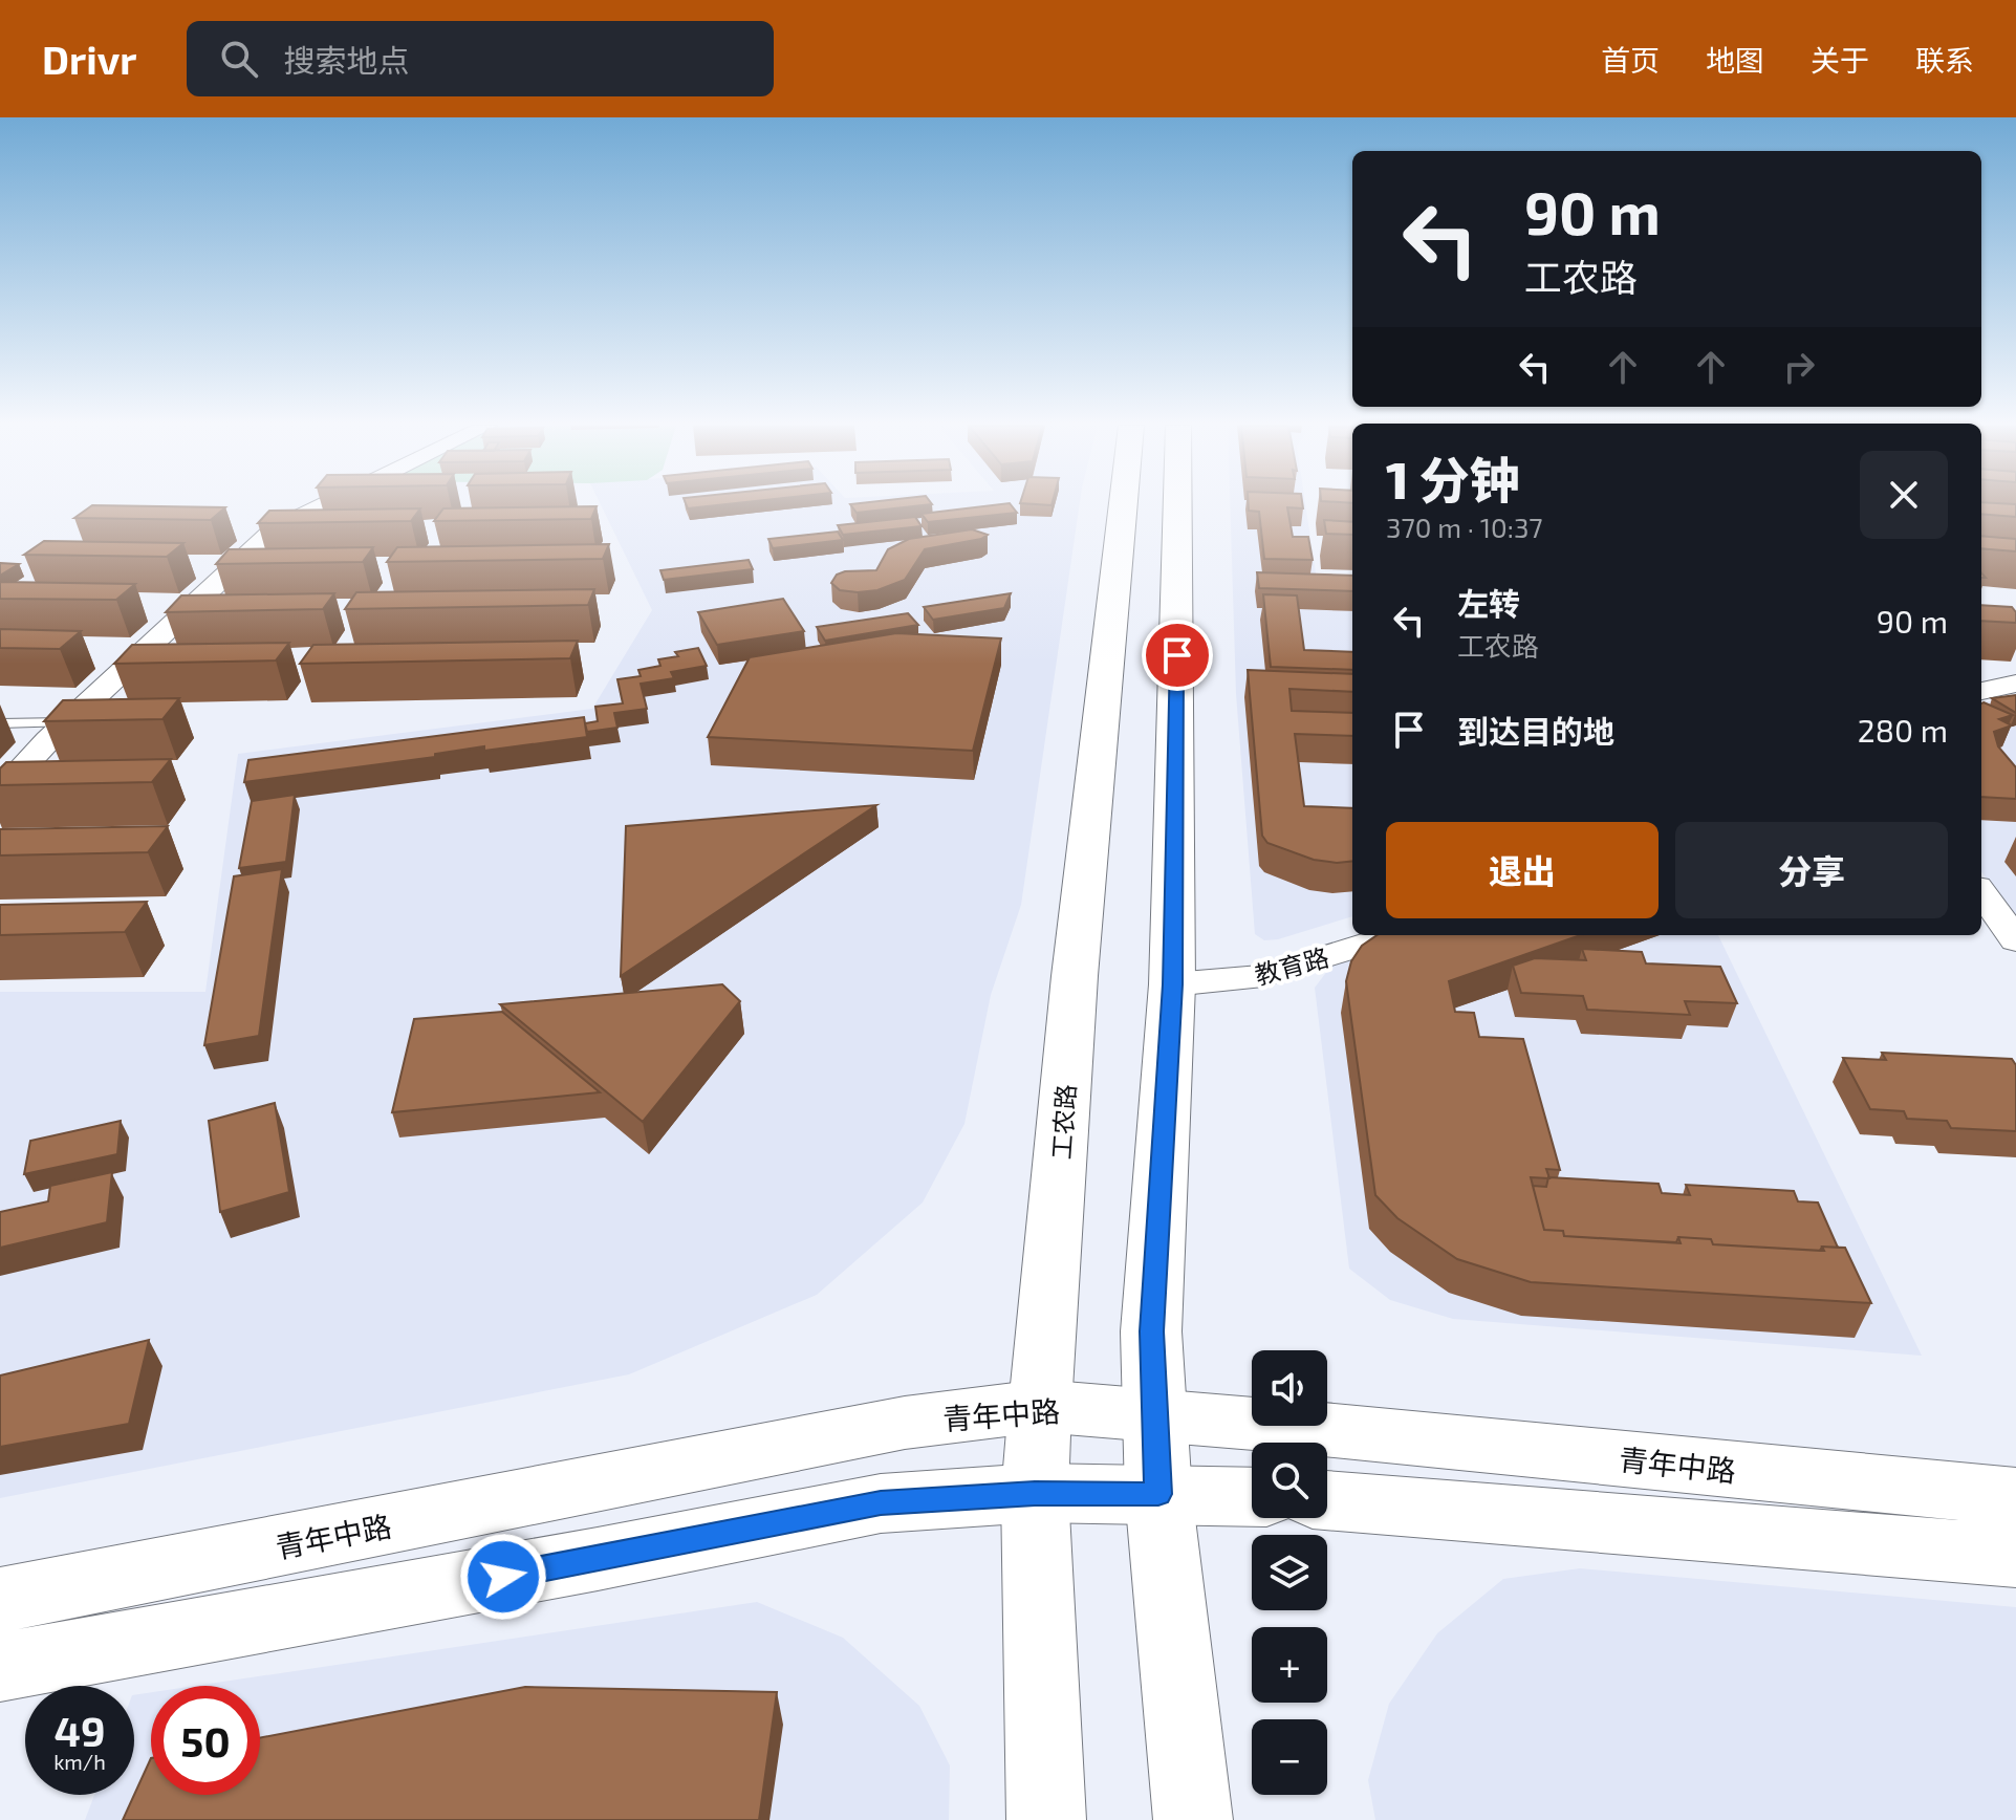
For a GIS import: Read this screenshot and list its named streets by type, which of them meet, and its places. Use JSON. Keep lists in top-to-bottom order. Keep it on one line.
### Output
{"streets":{"main road":["工农路","青年中路"],"street":["教育路"]},"crossings":[["工农路","青年中路"]],"page":{"header":"Drivr","search":"搜索地点","nav":["首页","地图","关于","联系"],"turn":["90 m","工农路"],"heading":["1 分钟","370 m · 10:37"],"list":[{"name":"左转","note":"工农路","value":"90 m"},{"name":"到达目的地","value":"280 m"}],"buttons":["退出","分享"],"map_buttons":["+","−"],"speed":"49 km/h","limit":"50"}}
